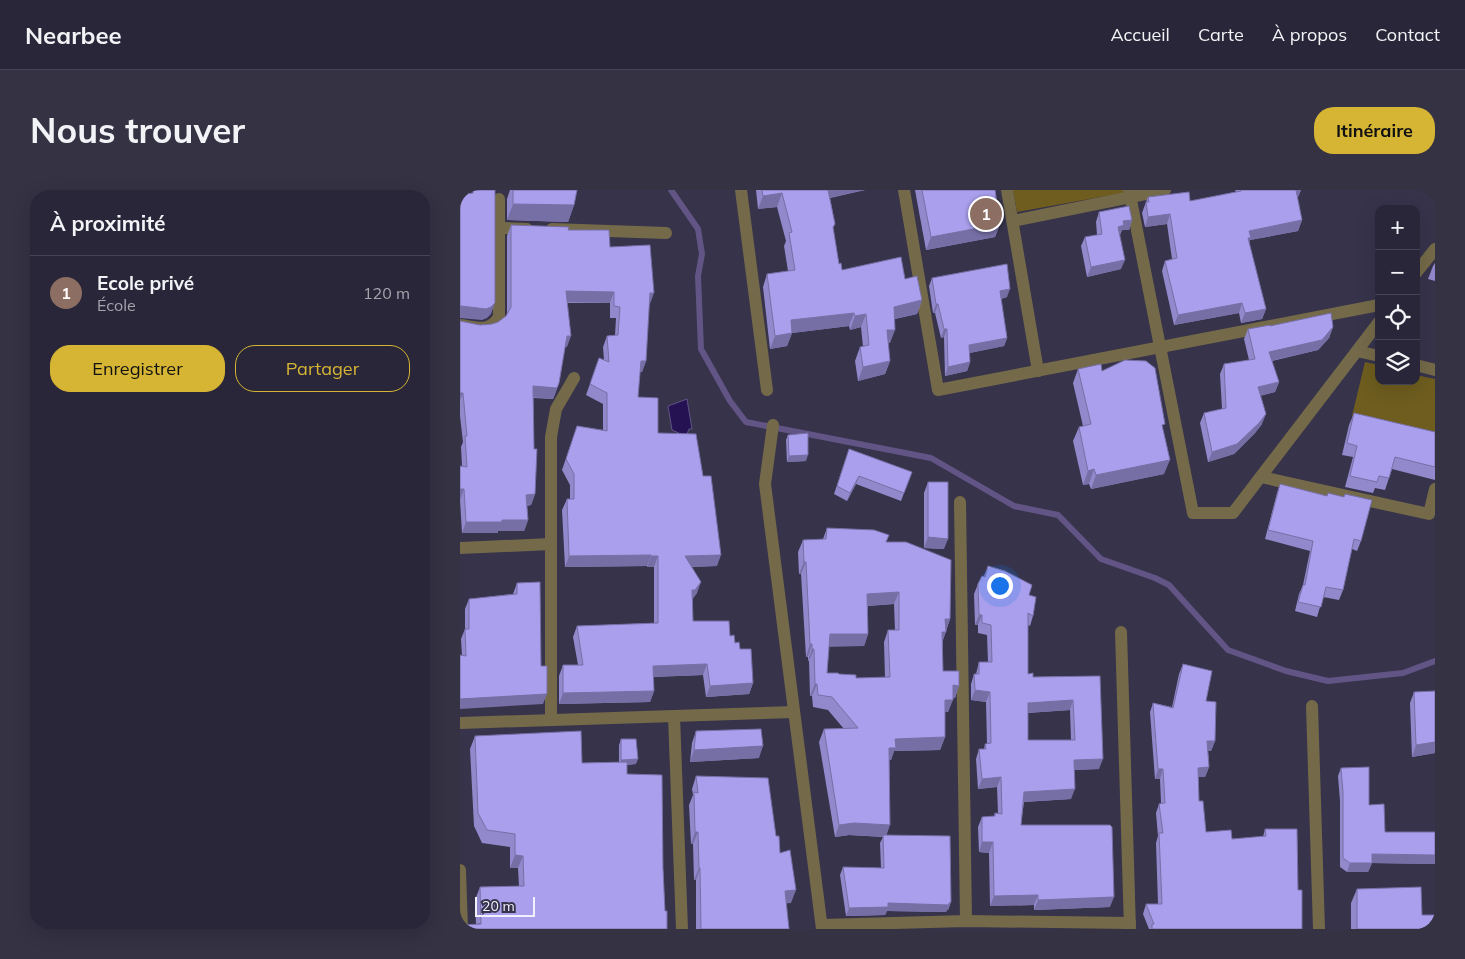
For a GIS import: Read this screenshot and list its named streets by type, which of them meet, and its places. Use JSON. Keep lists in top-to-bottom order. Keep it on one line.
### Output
{"scale_bar":"20 m","page":{"header":"Nearbee","nav":["Accueil","Carte","À propos","Contact"],"buttons":["Itinéraire",["Enregistrer","Partager"]],"title":"Nous trouver","heading":"À proximité","pins":"1","map_buttons":["+","−"],"list":[{"mark":"1","name":"Ecole privé","note":"École","value":"120 m"}],"scale":"20 m"}}
